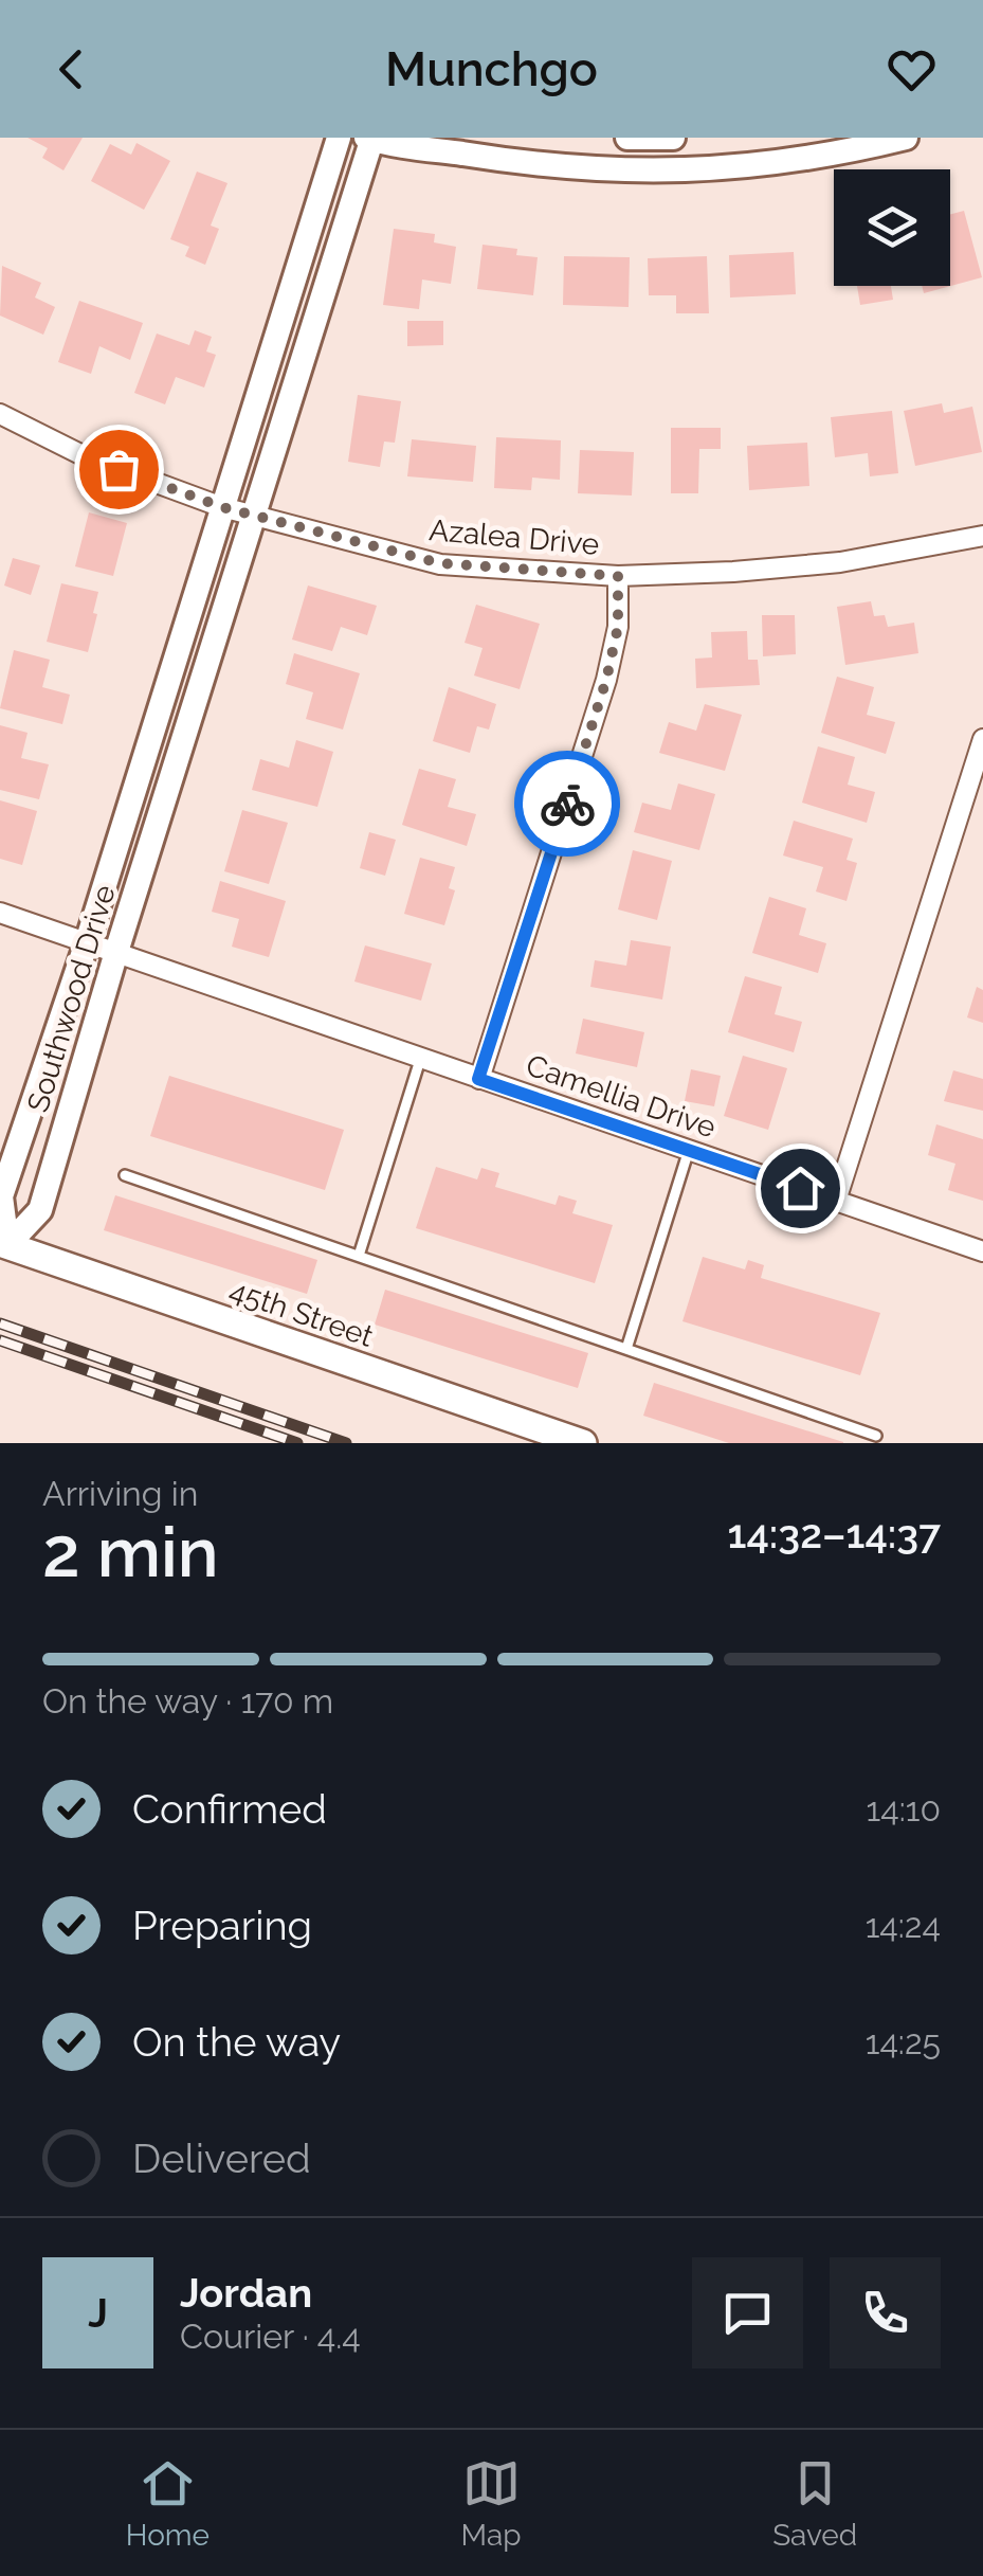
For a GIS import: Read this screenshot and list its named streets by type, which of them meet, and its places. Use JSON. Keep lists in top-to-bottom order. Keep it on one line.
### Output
{"streets":{"main road":["45th Street"],"street":["Azalea Drive","Southwood Drive","Camellia Drive"]},"crossings":[["Azalea Drive","Southwood Drive"],["Southwood Drive","Camellia Drive"],["Southwood Drive","45th Street"]],"page":{"header":"Munchgo","heading":["2 min","Arriving in","14:32–14:37"],"panel":["Jordan","Courier · 4.4"],"bar":"On the way · 170 m","list":[["Confirmed","14:10"],["Preparing","14:24"],["On the way","14:25"],"Delivered"],"round":"J","tabs":["Home","Map","Saved"]}}
